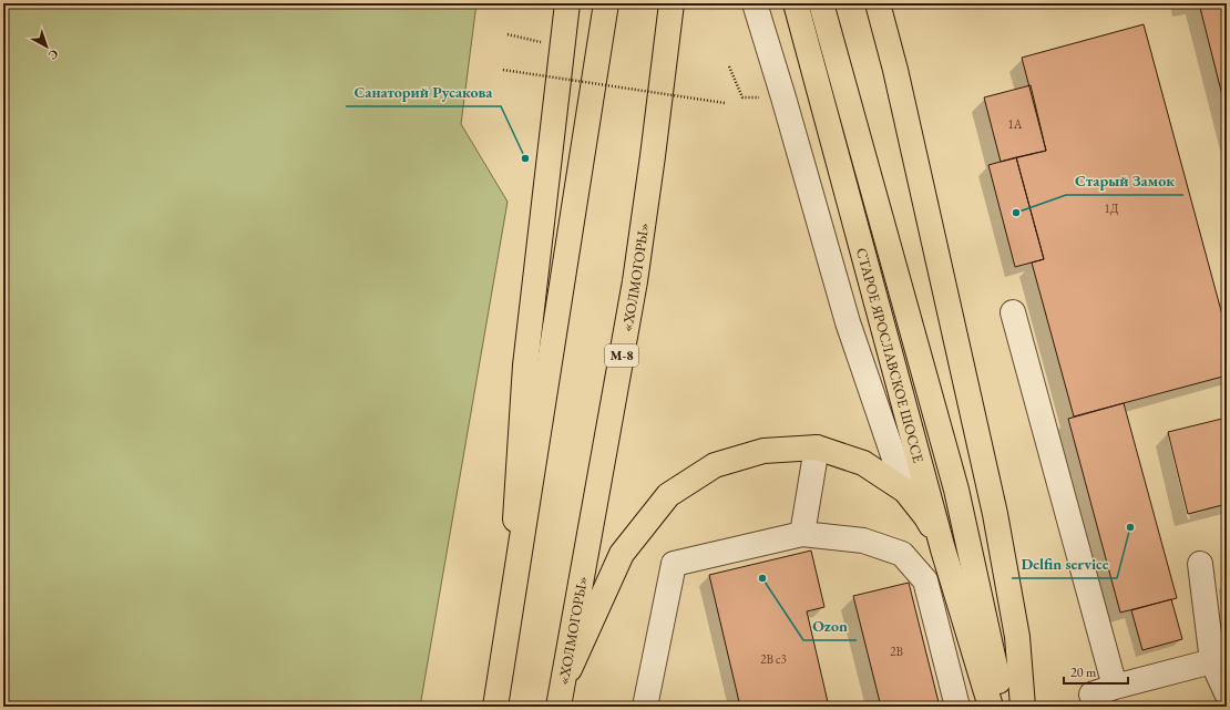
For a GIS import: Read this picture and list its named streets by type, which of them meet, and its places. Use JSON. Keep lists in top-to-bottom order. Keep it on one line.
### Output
{"streets":{"main road":["«ХОЛМОГОРЫ»","М-8","СТАРОЕ ЯРОСЛАВСКОЕ ШОССЕ"]},"places":["Санаторий Русакова","Старый Замок","Delfin service","Ozon"],"house_numbers":["1А","1Д","2В","2В с3"],"scale_bar":"20 m","north":"bottom right"}
